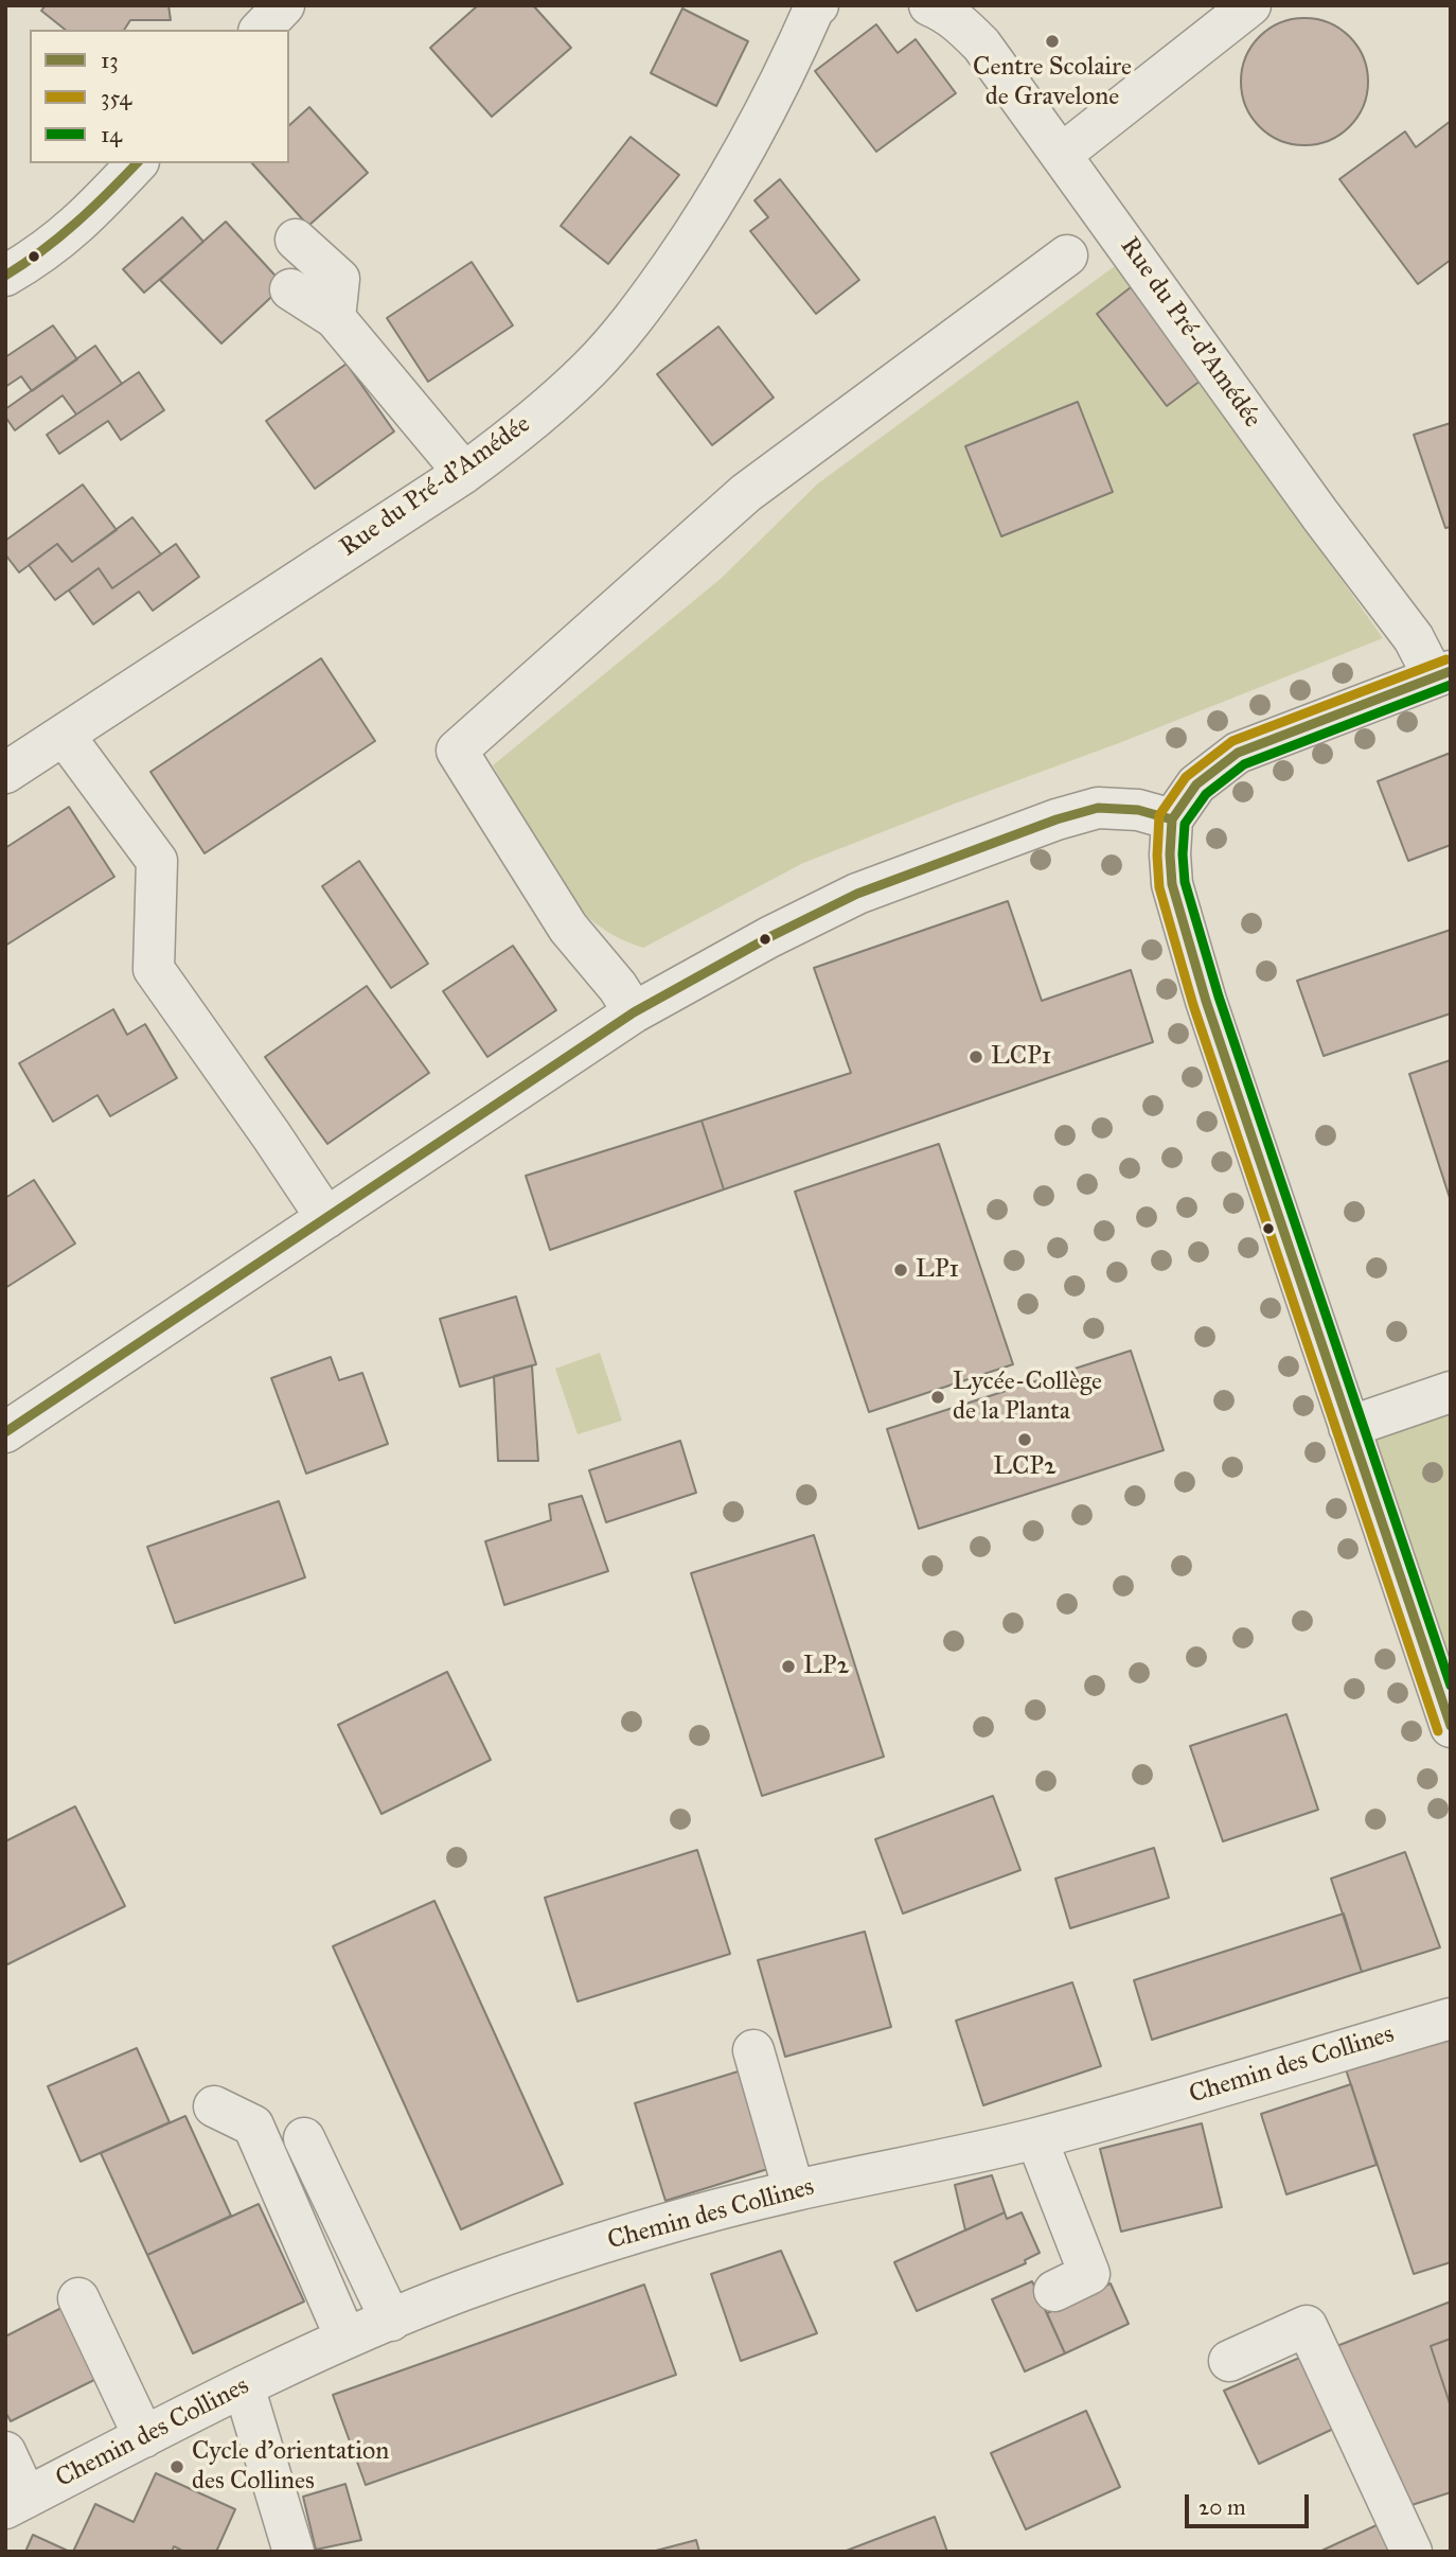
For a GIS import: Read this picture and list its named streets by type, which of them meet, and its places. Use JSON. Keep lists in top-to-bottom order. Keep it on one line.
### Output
{"streets":{"street":["Rue du Pré-d'Amédée","Chemin des Collines"]},"places":["Centre Scolaire de Gravelone","LCP1","LP1","Lycée-Collège de la Planta","LCP2","LP2","Cycle d'orientation des Collines"],"lines":["transit line 13","transit line 354","transit line 14"],"legend":["13","354","14"],"scale_bar":"20 m"}
